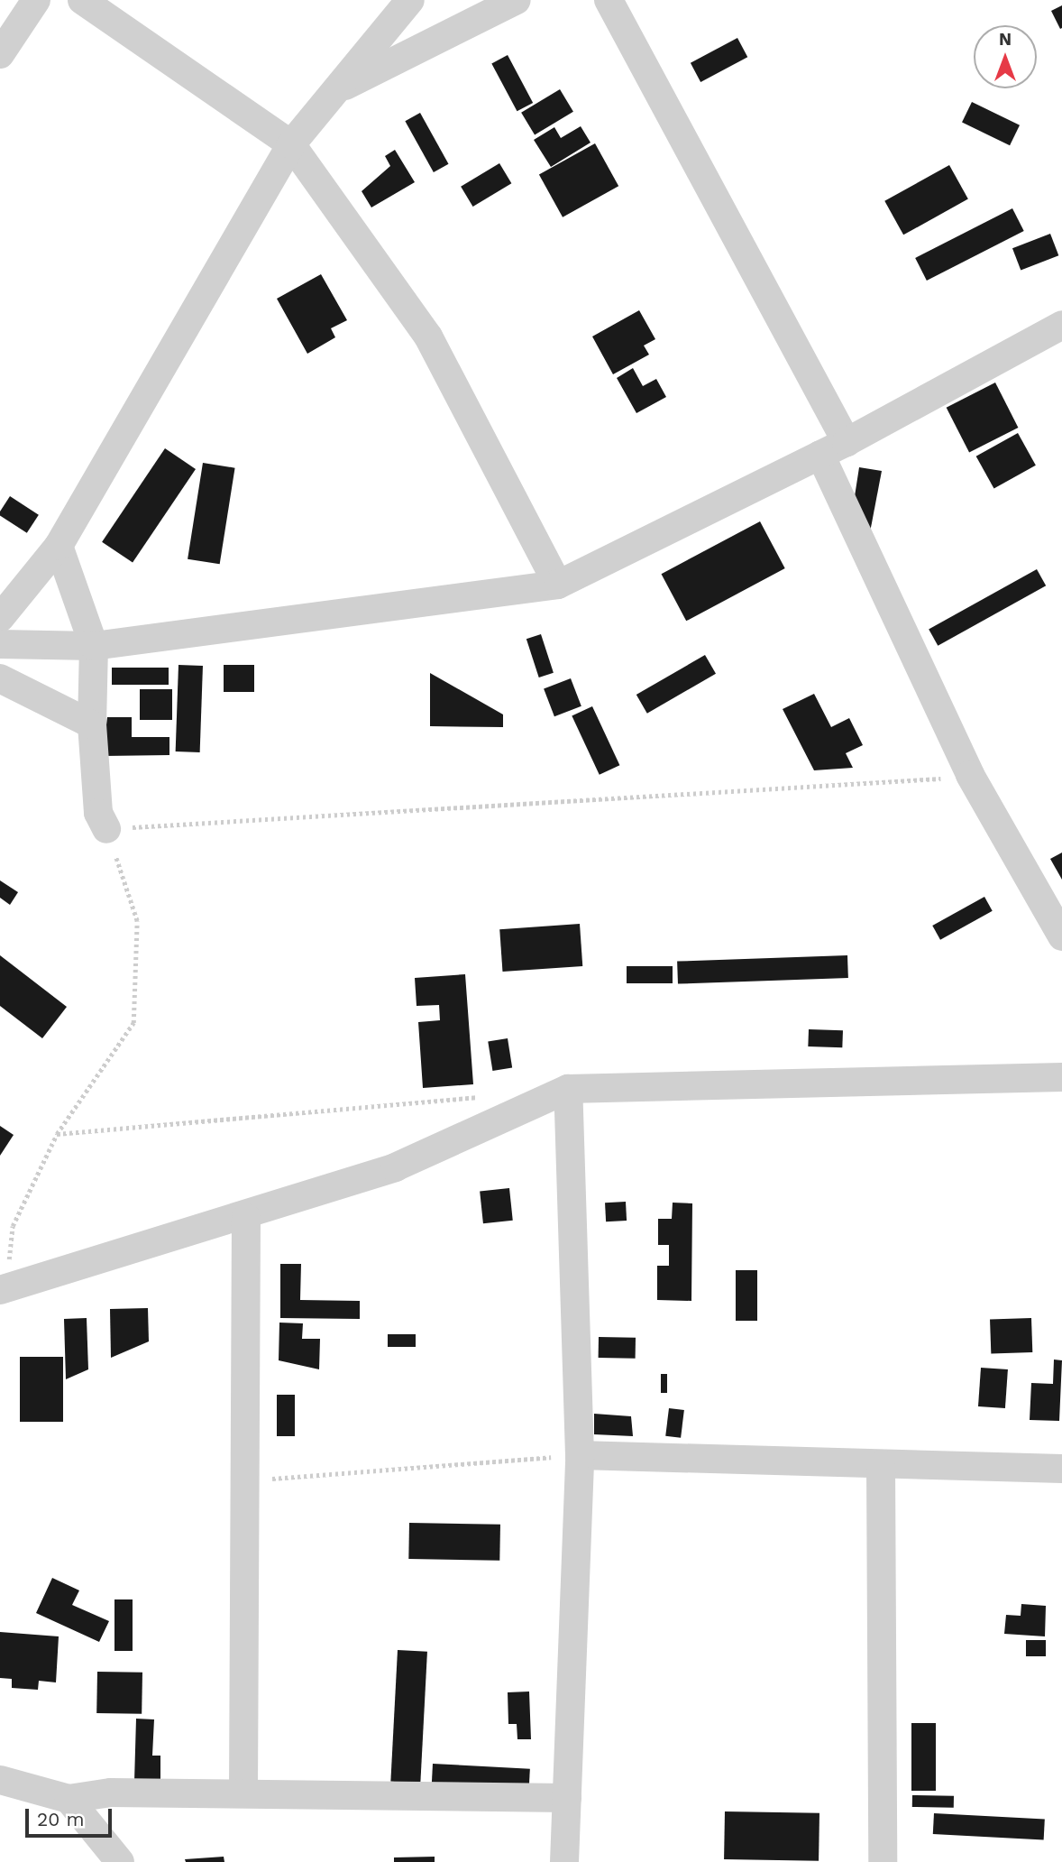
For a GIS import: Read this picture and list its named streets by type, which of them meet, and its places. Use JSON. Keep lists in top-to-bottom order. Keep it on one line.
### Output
{"scale_bar":"20 m","north":"top"}
